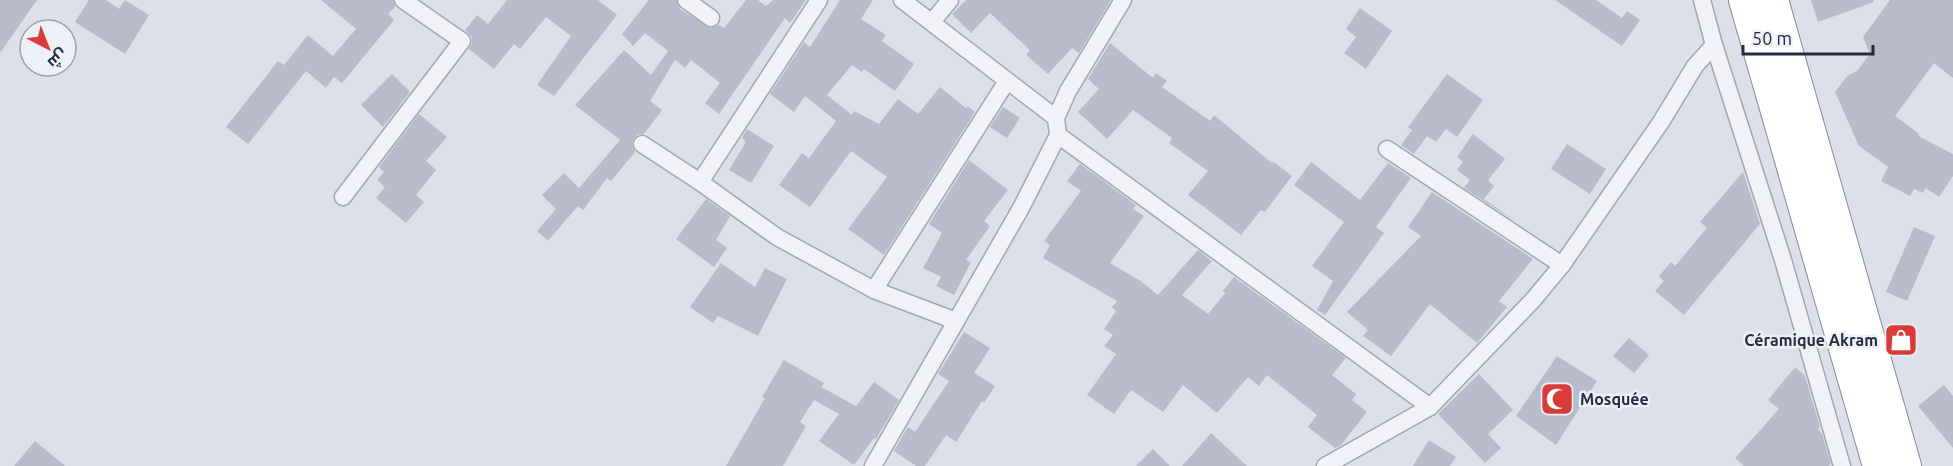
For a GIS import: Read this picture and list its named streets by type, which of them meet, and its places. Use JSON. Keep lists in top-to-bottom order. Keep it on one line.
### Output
{"places":{"shop":["Céramique Akram"],"mosque":["Mosquée"]},"scale_bar":"50 m","north":"bottom right"}
